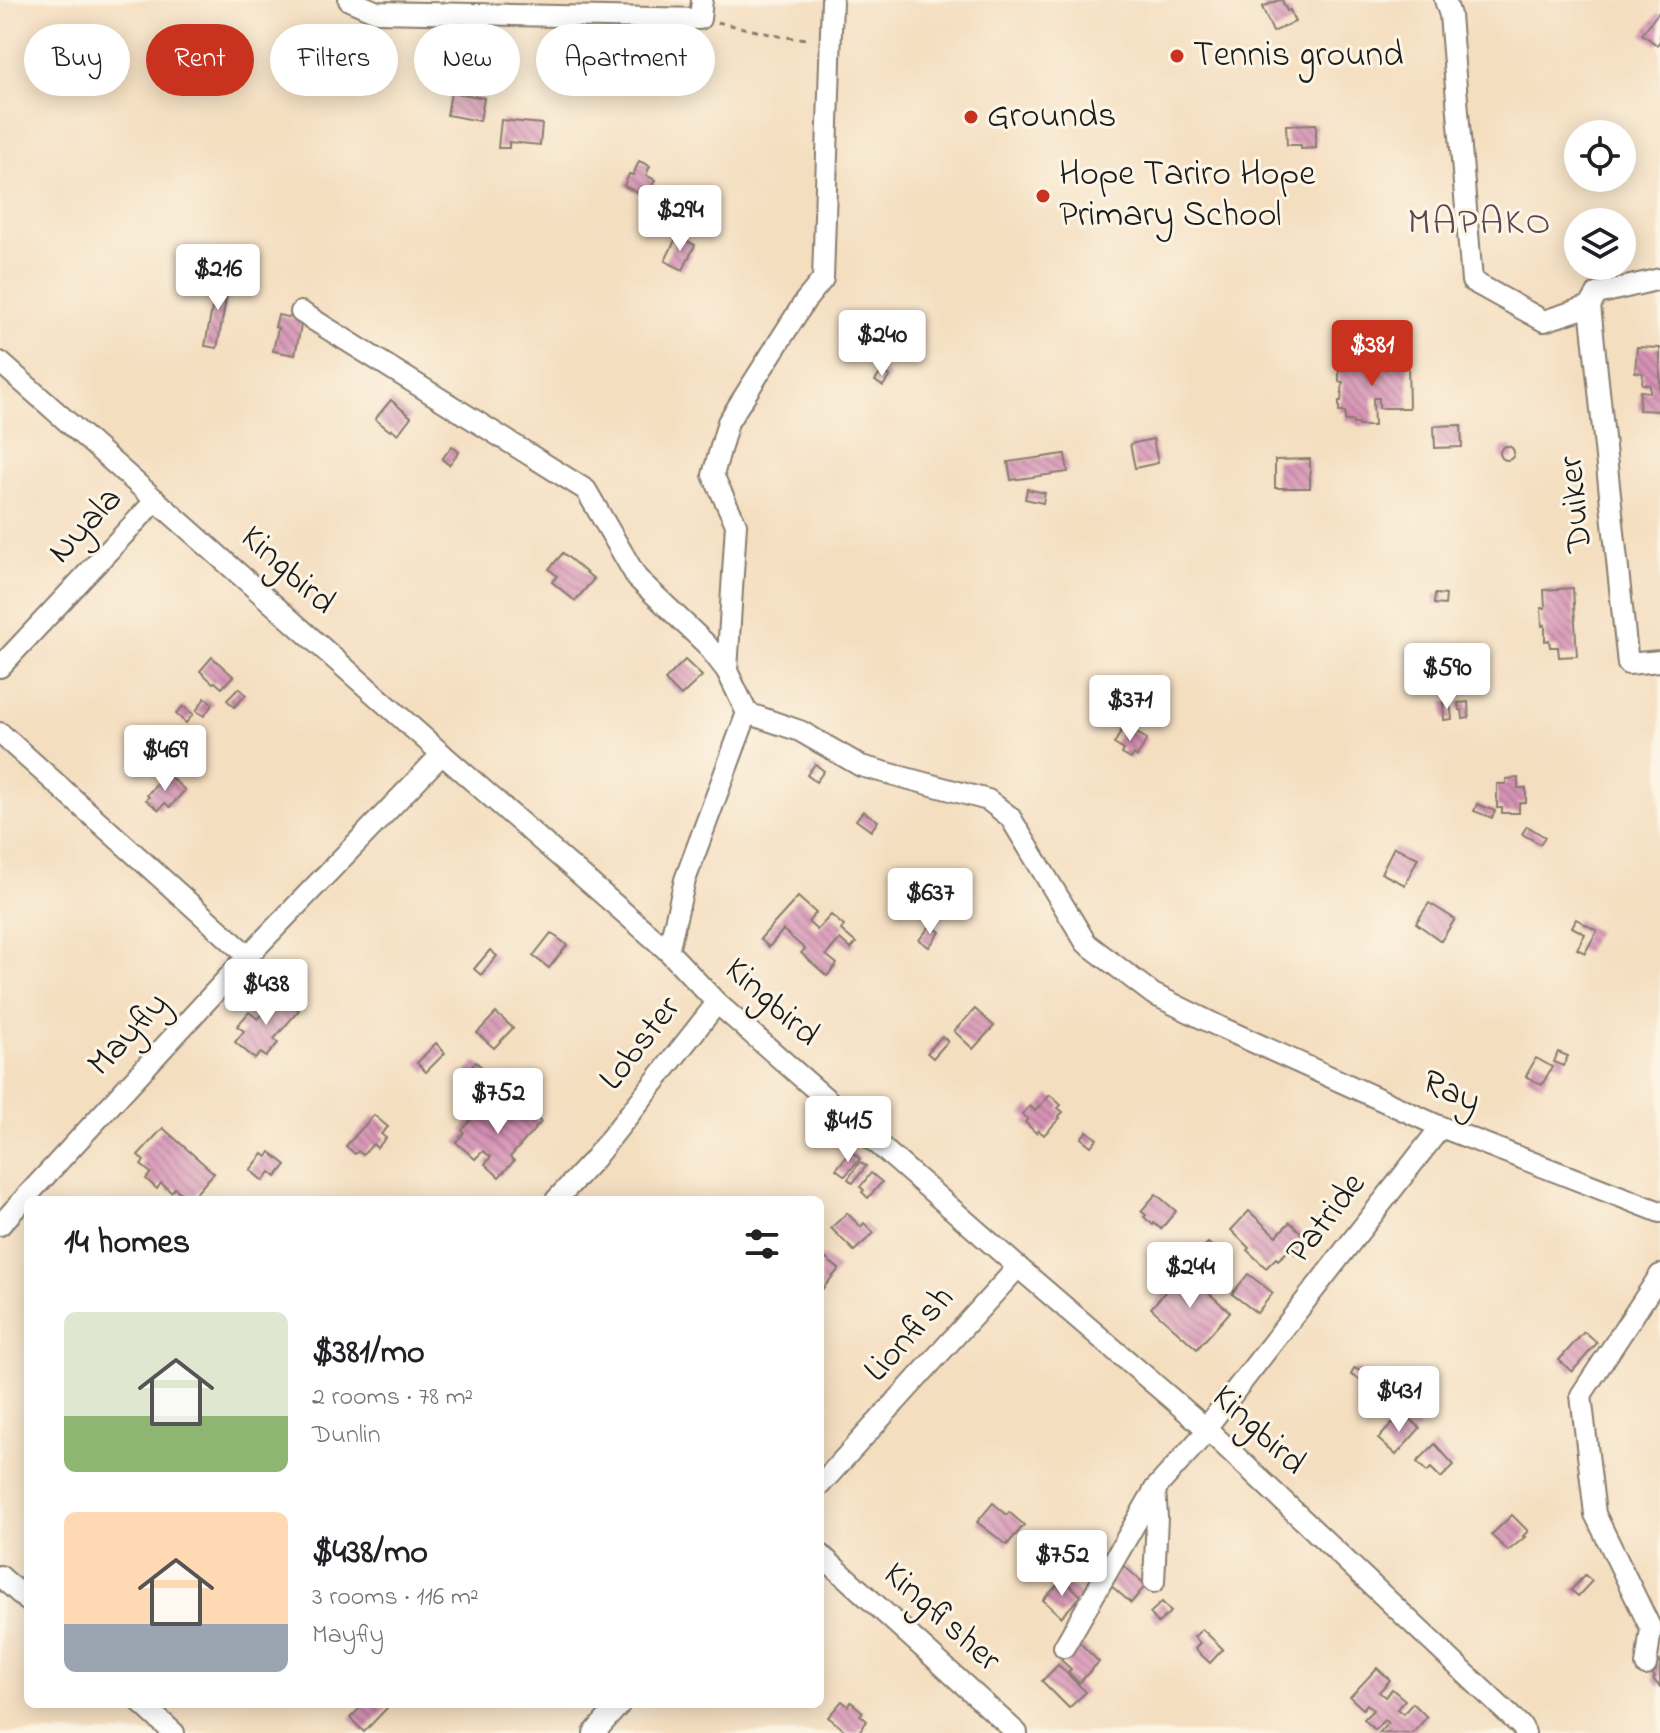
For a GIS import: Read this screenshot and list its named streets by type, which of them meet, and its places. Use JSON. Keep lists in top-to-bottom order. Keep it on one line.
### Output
{"streets":{"street":["Duiker","Nyala","Kingbird","Mayfly","Lobster","Ray","Patride","Lionfish","Kingfisher"]},"crossings":[["Nyala","Kingbird"],["Kingbird","Mayfly"],["Kingbird","Lobster"],["Kingbird","Patride"],["Kingbird","Lionfish"],["Ray","Patride"]],"districts":["MAPAKO"],"places":["Tennis ground","Grounds","Hope Tariro Hope Primary School"],"page":{"chip":["Buy","Rent","Filters","New","Apartment"],"price":["$294","$216","$240","$381","$590","$371","$469","$637","$438","$752","$415","$244","$431","$752"],"heading":"14 homes","list":[{"name":"$381/mo","note":"2 rooms · 78 m² · Dunlin"},{"name":"$438/mo","note":"3 rooms · 116 m² · Mayfly"}]}}
